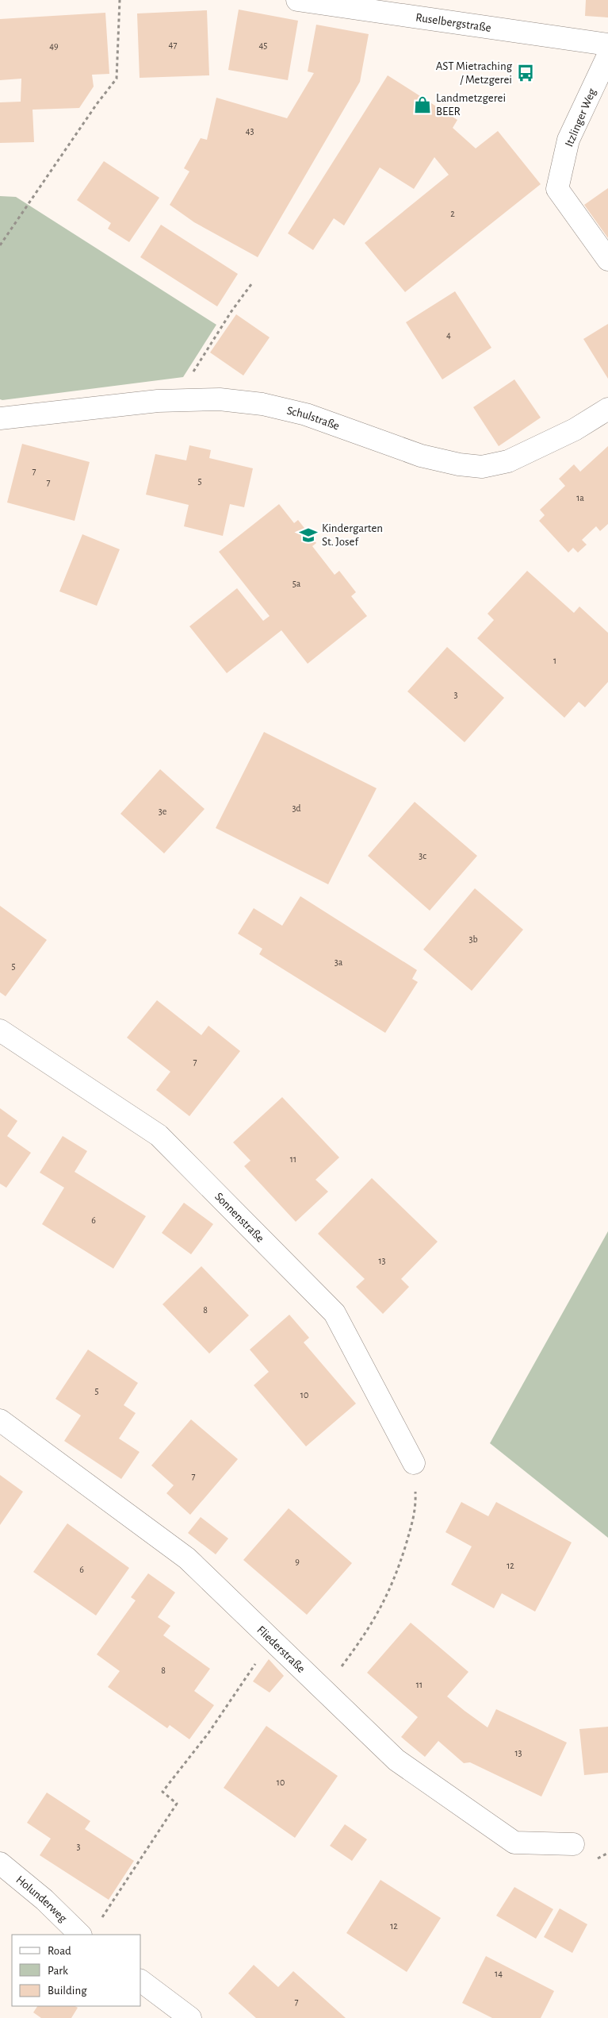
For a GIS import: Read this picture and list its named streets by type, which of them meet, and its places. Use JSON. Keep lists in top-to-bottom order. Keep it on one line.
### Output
{"streets":{"street":["Ruselbergstraße","Itzlinger Weg","Schulstraße","Sonnenstraße","Fliederstraße","Holunderweg"]},"places":{"bus stop":["AST Mietraching / Metzgerei"],"shop":["Landmetzgerei BEER"],"school or university":["Kindergarten St. Josef"]},"house_numbers":["47","45","49","43","2","4","7","5","7","1a","5a","1","3","3d","3e","3c","3b","3a","5","7","11","6","13","8","5","10","7","9","12","6","8","11","13","10","3","12","14","7"],"legend":["Road","Park","Building"]}
